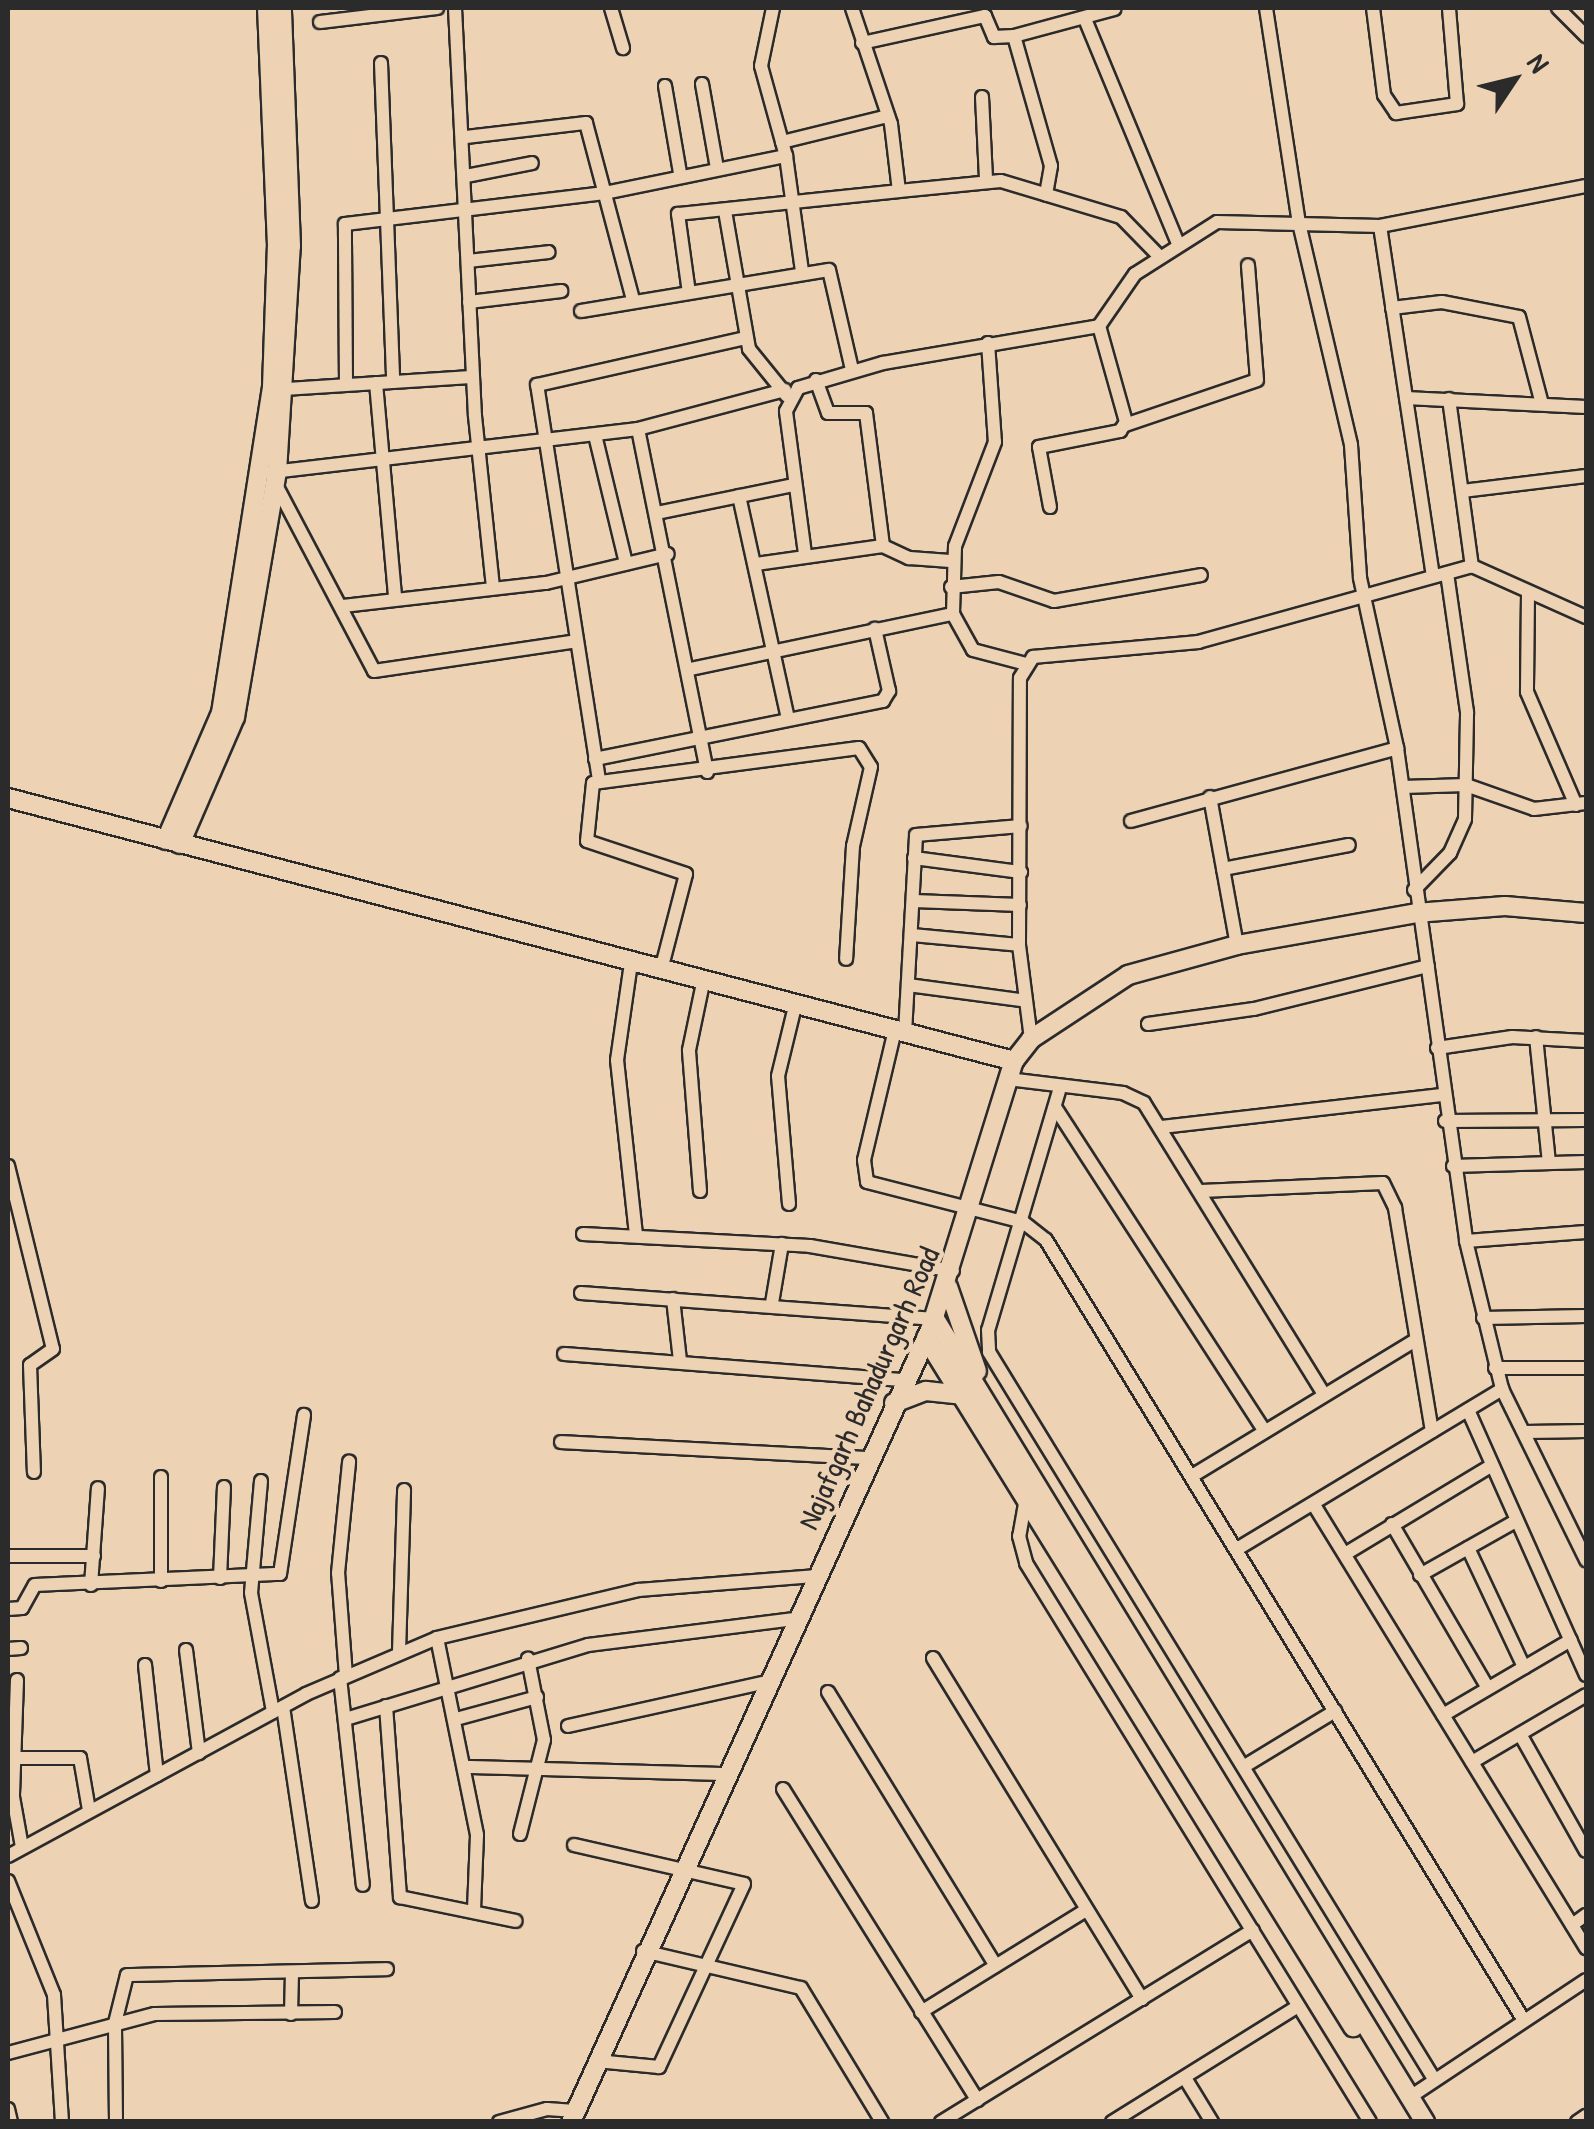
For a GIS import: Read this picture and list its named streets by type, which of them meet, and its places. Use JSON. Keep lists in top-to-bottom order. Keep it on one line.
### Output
{"streets":{"street":["Najafgarh Bahadurgarh Road"]},"north":"top right"}
